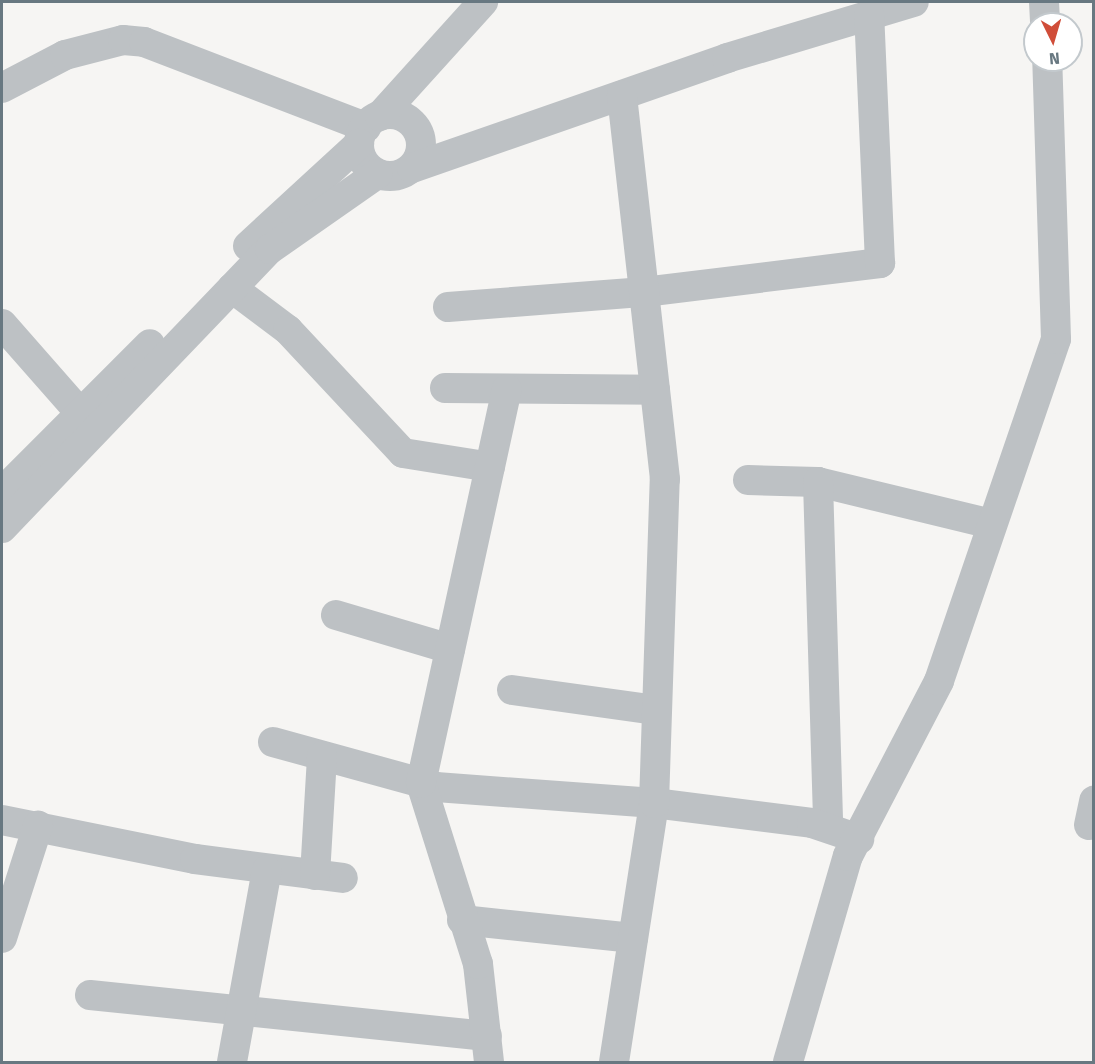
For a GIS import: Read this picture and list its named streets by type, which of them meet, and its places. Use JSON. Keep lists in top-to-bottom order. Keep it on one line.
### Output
{"north":"bottom"}
